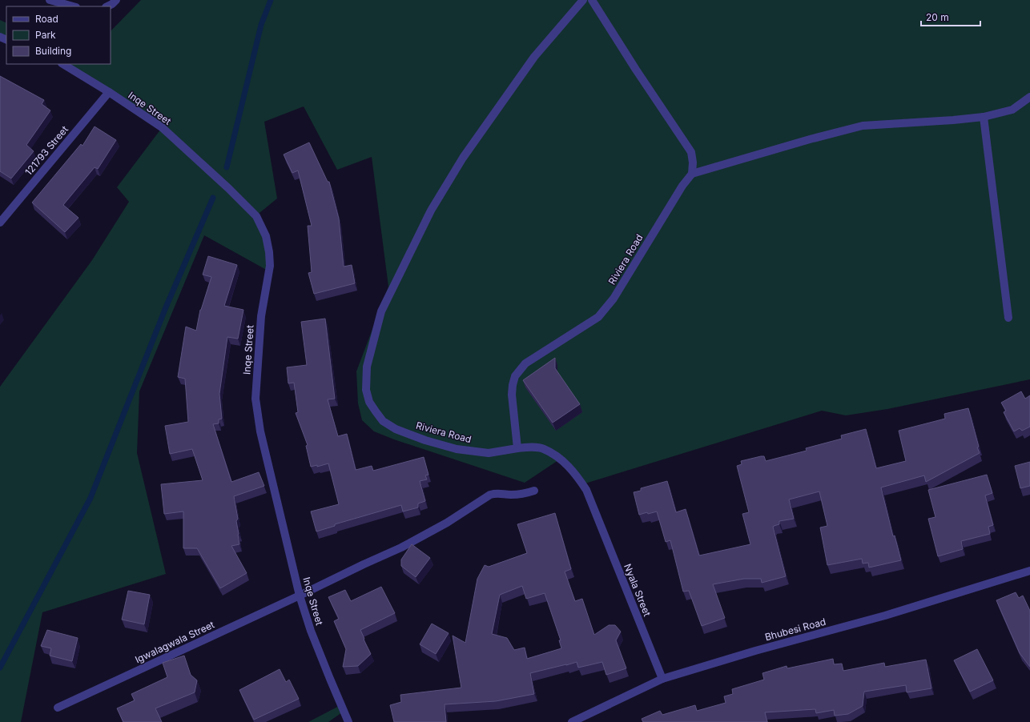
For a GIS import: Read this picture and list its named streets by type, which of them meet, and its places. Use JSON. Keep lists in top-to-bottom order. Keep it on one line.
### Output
{"streets":{"street":["Inqe Street","121793 Street","Riviera Road","Nyala Street","Bhubesi Road","Igwalagwala Street"]},"crossings":[["Inqe Street","121793 Street"],["Inqe Street","Igwalagwala Street"],["Riviera Road","Nyala Street"],["Nyala Street","Bhubesi Road"]],"legend":["Road","Park","Building"],"scale_bar":"20 m"}
